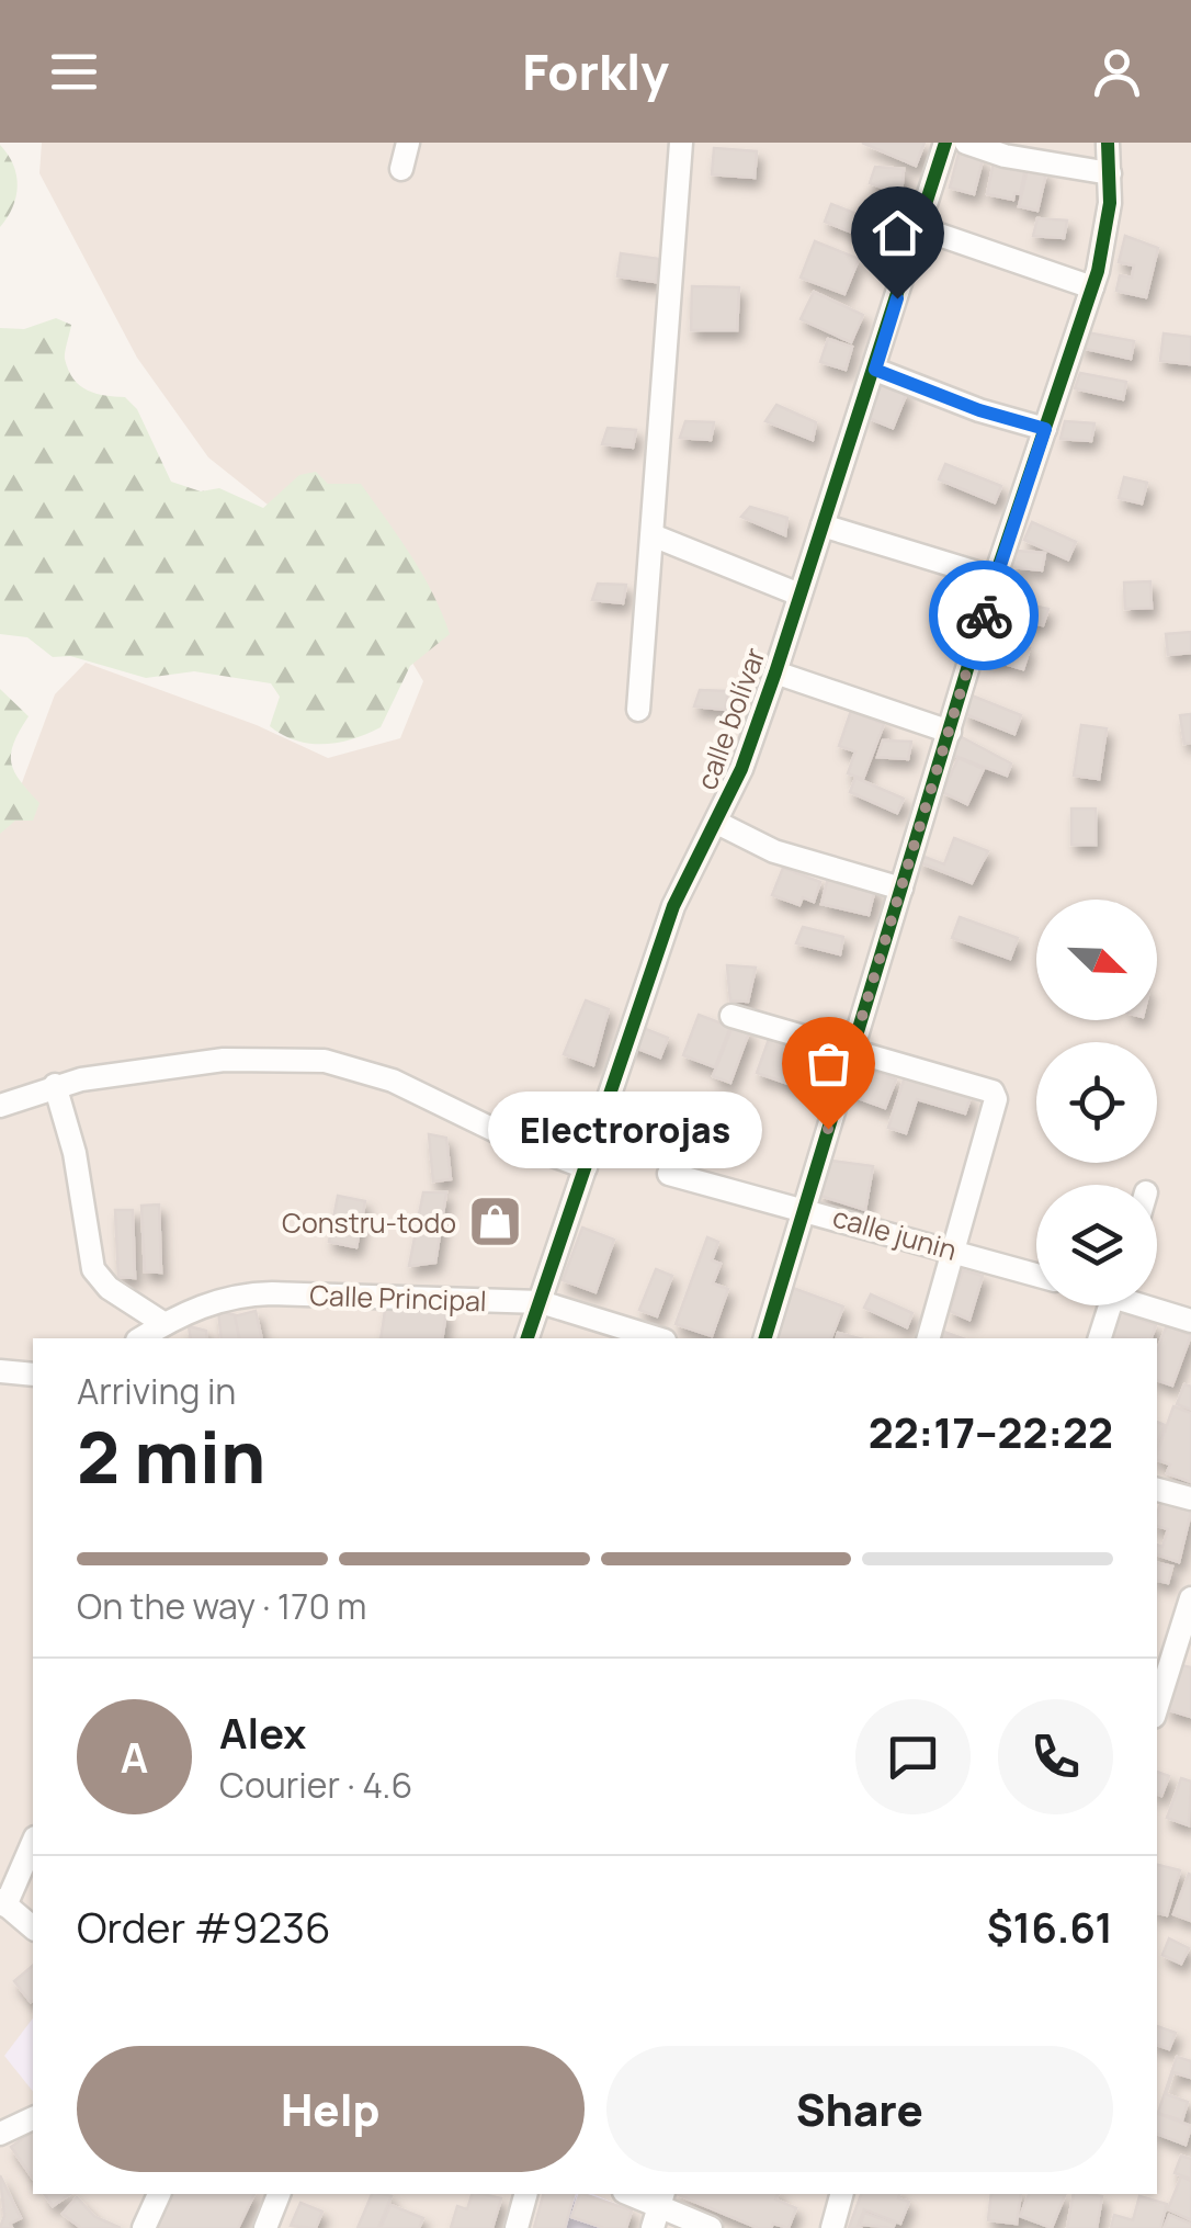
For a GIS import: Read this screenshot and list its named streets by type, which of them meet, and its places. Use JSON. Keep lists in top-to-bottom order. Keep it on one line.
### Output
{"streets":{"street":["calle bolívar","calle junin","Calle Principal"]},"crossings":[["calle bolívar","Calle Principal"]],"places":{"other":["Electrorojas"],"shop":["Constru-todo"]},"north":"bottom right","page":{"header":"Forkly","bubble":"Electrorojas","heading":["2 min","Arriving in","22:17–22:22"],"panel":["Alex","Courier · 4.6","Order #9236","$16.61"],"bar":"On the way · 170 m","round":"A","buttons":["Help","Share"]}}
